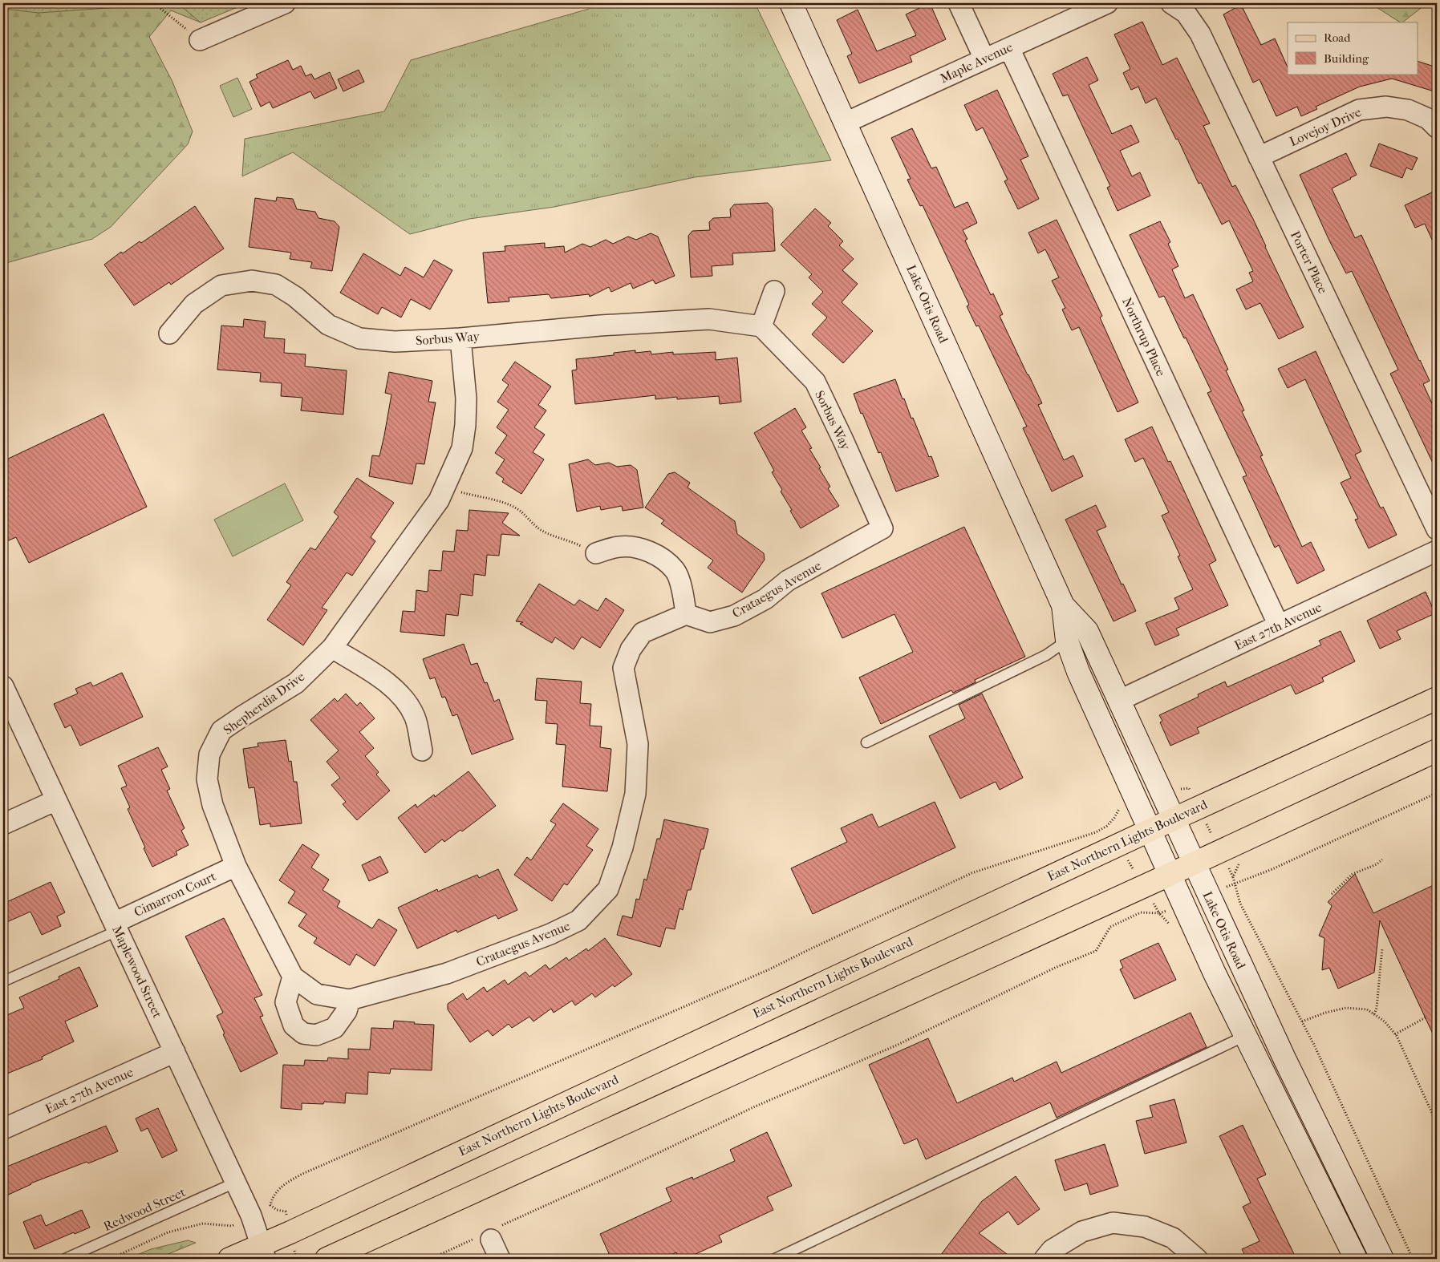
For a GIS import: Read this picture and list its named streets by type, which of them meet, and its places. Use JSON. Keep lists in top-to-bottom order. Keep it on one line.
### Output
{"streets":{"main road":["Lake Otis Road","East Northern Lights Boulevard"],"street":["Maple Avenue","Lovejoy Drive","Porter Place","Northrup Place","Sorbus Way","Crataegus Avenue","East 27th Avenue","Shepherdia Drive","Cimarron Court","Maplewood Street"],"lane":["Redwood Street"]},"crossings":[["Maple Avenue","Lake Otis Road"],["Maple Avenue","Northrup Place"],["Lovejoy Drive","Porter Place"],["Lake Otis Road","East 27th Avenue"],["Lake Otis Road","East Northern Lights Boulevard"],["Northrup Place","East 27th Avenue"],["Sorbus Way","Crataegus Avenue"],["Sorbus Way","Shepherdia Drive"],["East 27th Avenue","Maplewood Street"],["Shepherdia Drive","Cimarron Court"],["East Northern Lights Boulevard","Maplewood Street"],["Cimarron Court","Maplewood Street"],["Maplewood Street","Redwood Street"]],"legend":["Road","Building"]}
